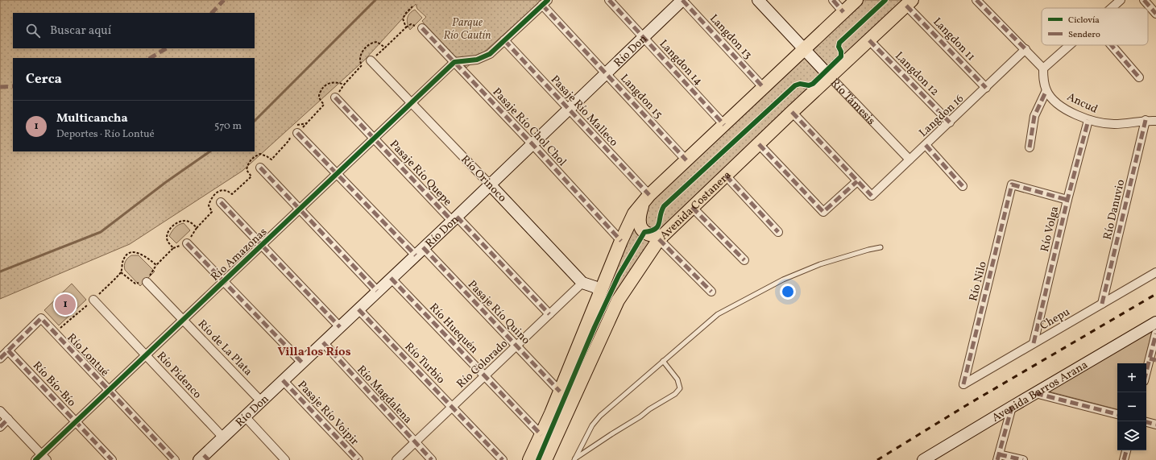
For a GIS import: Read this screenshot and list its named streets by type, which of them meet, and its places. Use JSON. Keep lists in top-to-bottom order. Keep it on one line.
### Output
{"streets":{"main road":["Avenida Costanera"],"street":["Langdon 13","Langdon 11","Río Don","Langdon 14","Langdon 12","Langdon 15","Río Támesis","Ancud","Pasaje Río Malleco","Langdon 16","Pasaje Río Chol Chol","Pasaje Río Quepe","Río Orinoco","Río Danuvio","Río Volga","Río Amazonas","Río Nilo","Pasaje Río Quino","Chepu","Río Huequén","Río de La Plata","Río Lontué","Río Turbio","Río Colorado","Río Pidenco","Río Bío-Bío","Avenida Barros Arana","Río Magdalena","Pasaje Río Voipir"]},"crossings":[["Langdon 13","Río Don"],["Langdon 11","Langdon 16"],["Langdon 11","Avenida Costanera"],["Río Don","Langdon 14"],["Río Don","Langdon 15"],["Río Don","Pasaje Río Malleco"],["Río Don","Pasaje Río Chol Chol"],["Río Don","Pasaje Río Quepe"],["Río Don","Río Orinoco"],["Río Don","Pasaje Río Quino"],["Río Don","Río Huequén"],["Río Don","Río de La Plata"],["Río Don","Río Turbio"],["Río Don","Río Pidenco"],["Río Don","Río Magdalena"],["Río Don","Pasaje Río Voipir"],["Langdon 12","Langdon 16"],["Langdon 12","Avenida Costanera"],["Río Támesis","Langdon 16"],["Río Támesis","Avenida Costanera"],["Ancud","Río Danuvio"],["Ancud","Río Volga"],["Pasaje Río Chol Chol","Río Amazonas"],["Pasaje Río Quepe","Río Amazonas"],["Pasaje Río Quepe","Río Colorado"],["Río Orinoco","Río Amazonas"],["Río Orinoco","Río Colorado"],["Río Danuvio","Chepu"],["Río Volga","Río Nilo"],["Río Volga","Chepu"],["Río Amazonas","Pasaje Río Quino"],["Río Amazonas","Río de La Plata"],["Río Amazonas","Río Lontué"],["Río Amazonas","Río Pidenco"],["Río Amazonas","Río Bío-Bío"],["Río Amazonas","Pasaje Río Voipir"],["Río Nilo","Chepu"],["Pasaje Río Quino","Río Colorado"],["Río Huequén","Río Colorado"],["Río Lontué","Río Bío-Bío"],["Río Turbio","Río Colorado"],["Río Colorado","Río Magdalena"]],"districts":["Villa los Ríos"],"parks":["Parque Río Cautín"],"legend":["Ciclovía","Sendero"],"page":{"search":"Buscar aquí","heading":"Cerca","list":[{"mark":"1","name":"Multicancha","note":"Deportes · Río Lontué","value":"570 m"}],"pins":"1","map_buttons":["+","−"]}}
